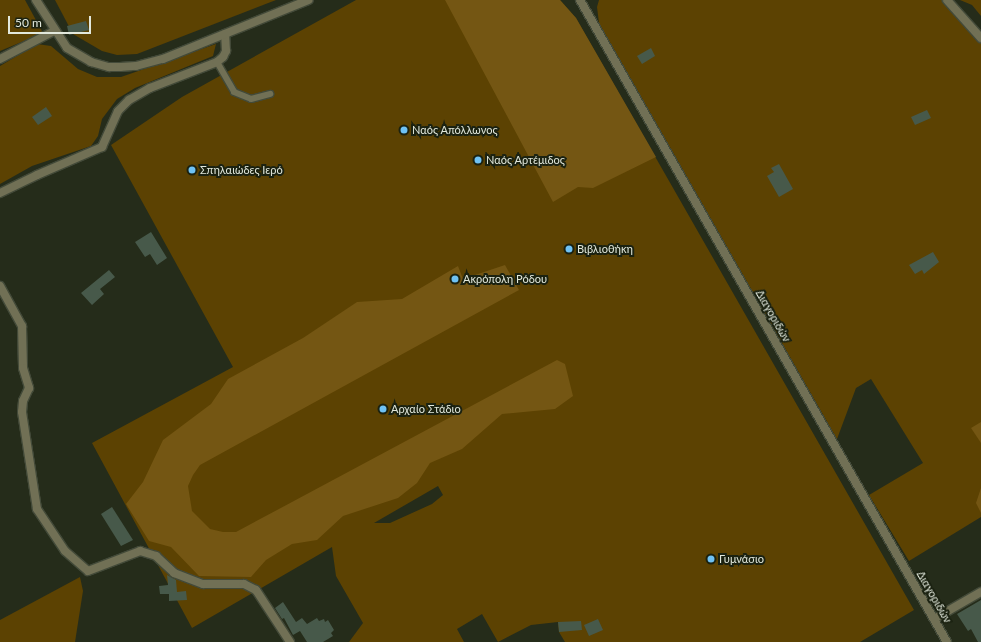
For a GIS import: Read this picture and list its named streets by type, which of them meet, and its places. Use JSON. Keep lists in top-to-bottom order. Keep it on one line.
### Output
{"streets":{"street":["Διαγοριδών"]},"places":["Ναός Απόλλωνος","Ναός Αρτέμιδος","Σπηλαιώδες Ιερό","Βιβλιοθήκη","Ακρόπολη Ρόδου","Αρχαίο Στάδιο","Γυμνάσιο"],"scale_bar":"50 m"}
